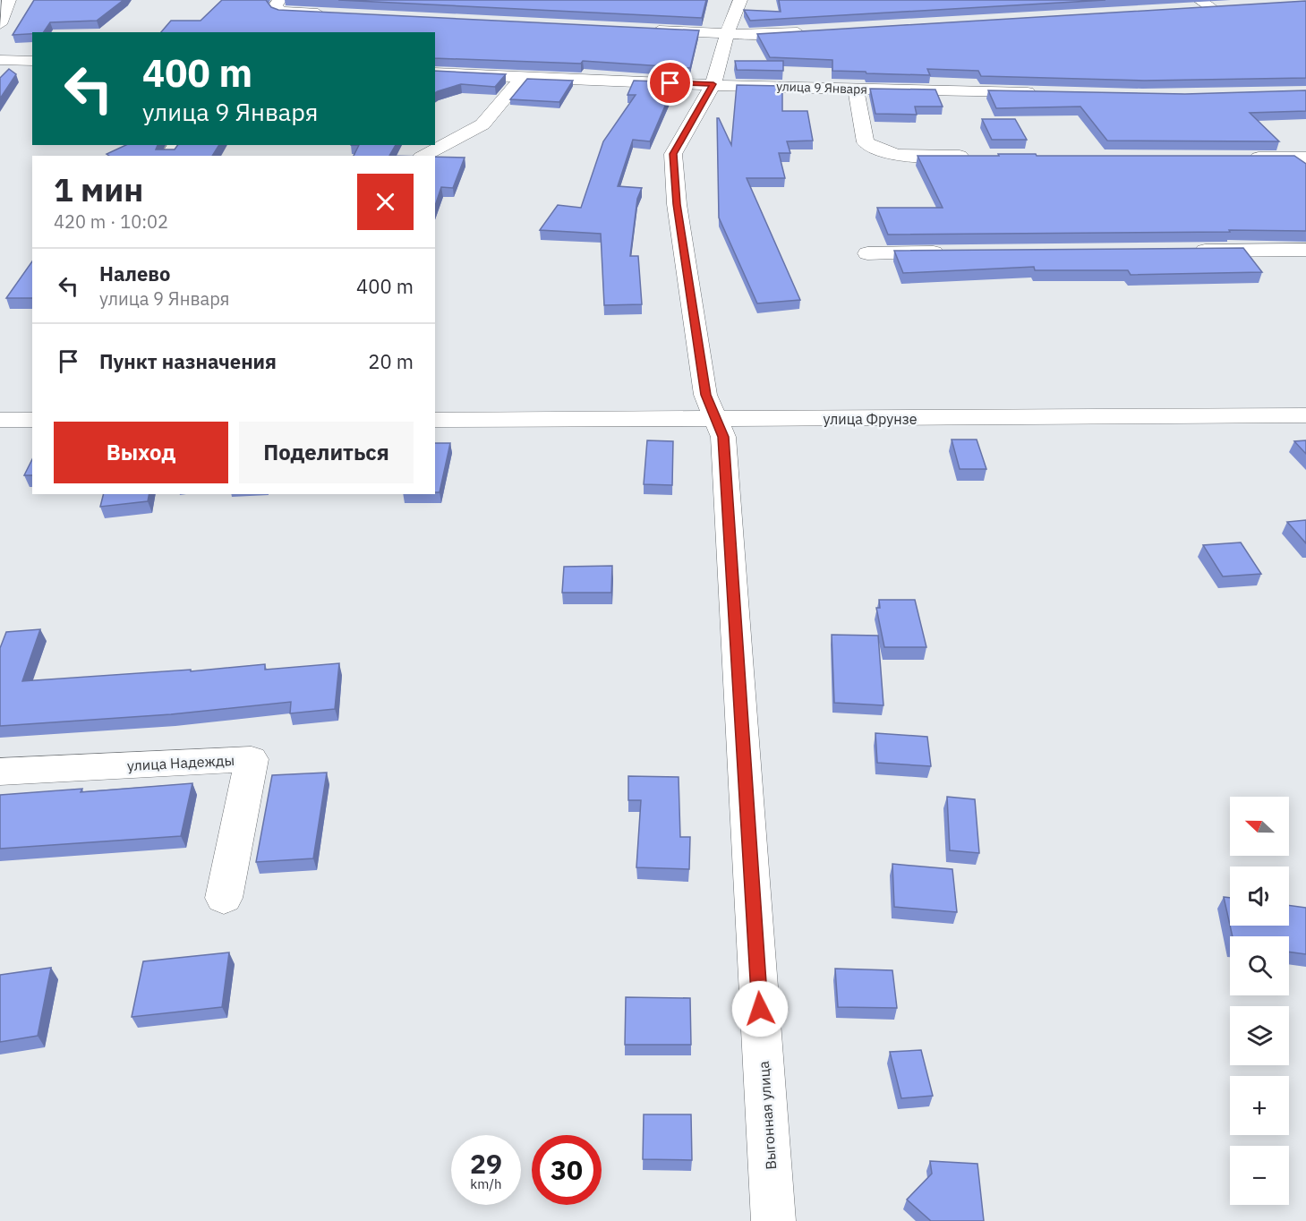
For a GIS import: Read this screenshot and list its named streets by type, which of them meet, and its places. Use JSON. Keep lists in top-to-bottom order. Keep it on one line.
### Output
{"streets":{"street":["улица 9 Января","улица Фрунзе","улица Надежды","Выгонная улица"]},"crossings":[["улица 9 Января","Выгонная улица"],["улица Фрунзе","Выгонная улица"]],"north":"left","page":{"turn":["400 m","улица 9 Января"],"heading":["1 мин","420 m · 10:02"],"list":[{"name":"Налево","note":"улица 9 Января","value":"400 m"},{"name":"Пункт назначения","value":"20 m"}],"buttons":["Выход","Поделиться"],"map_buttons":["+","−"],"speed":"29 km/h","limit":"30"}}
